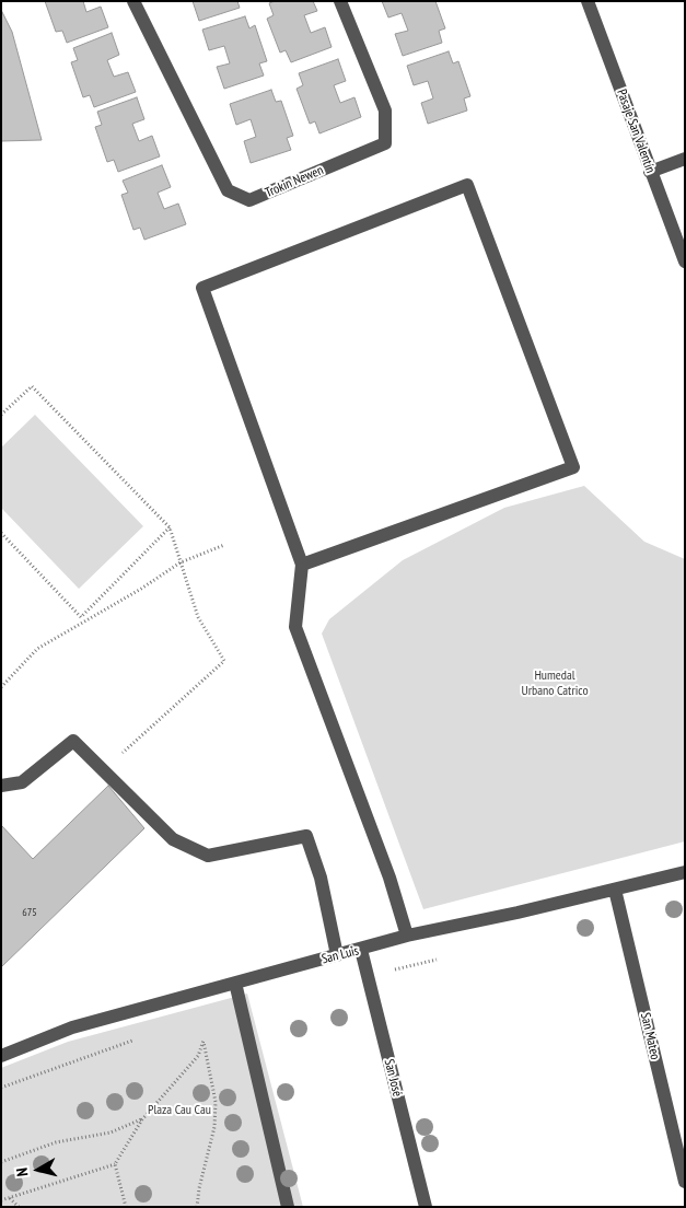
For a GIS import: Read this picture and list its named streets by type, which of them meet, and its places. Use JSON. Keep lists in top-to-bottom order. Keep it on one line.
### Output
{"streets":{"street":["Pasaje San Valentín","Trokin Newen","San Luis","San Mateo","San José"]},"crossings":[["San Luis","San Mateo"],["San Luis","San José"]],"parks":["Humedal Urbano Catrico","Plaza Cau Cau"],"house_numbers":["675"],"north":"left"}
